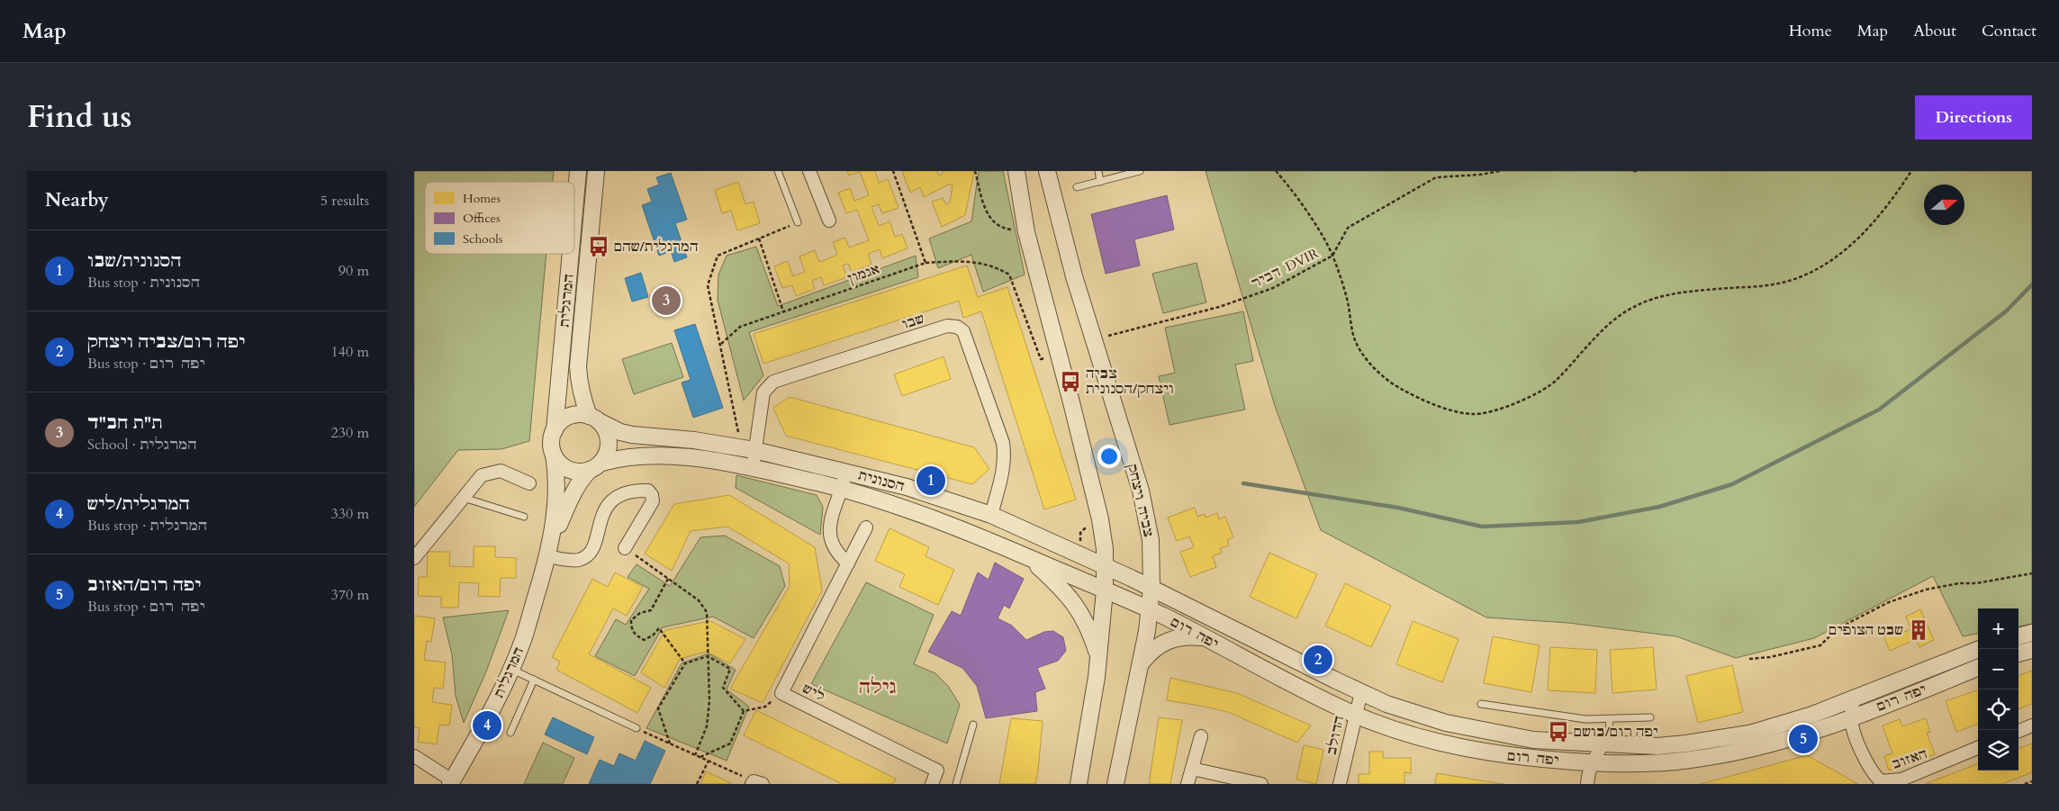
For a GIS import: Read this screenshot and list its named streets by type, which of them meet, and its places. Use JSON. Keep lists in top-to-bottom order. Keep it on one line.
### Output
{"streets":{"street":["המרגלית","שבו","הסנונית","צביה ויצחק","יפה רום","ליש","הדולב","האזוב"],"path":["דביר DVIR","אגמון"]},"crossings":[["המרגלית","הסנונית"],["שבו","הסנונית"],["הסנונית","צביה ויצחק"],["הסנונית","יפה רום"],["צביה ויצחק","יפה רום"],["יפה רום","הדולב"],["יפה רום","האזוב"]],"districts":["גילה"],"places":{"bus stop":["המרגלית/שהם","צביה ויצחק/הסנונית","יפה רום/בושם"],"building":["שבט הצופים"]},"legend":["Homes","Offices","Schools"],"north":"right","page":{"header":"Map","nav":["Home","Map","About","Contact"],"title":"Find us","buttons":"Directions","heading":["Nearby","5 results"],"list":[{"mark":"1","name":"הסנונית/שבו","note":"Bus stop · הסנונית","value":"90 m"},{"mark":"2","name":"יפה רום/צביה ויצחק","note":"Bus stop · יפה רום","value":"140 m"},{"mark":"3","name":"ת\"ת חב\"ד","note":"School · המרגלית","value":"230 m"},{"mark":"4","name":"המרגלית/ליש","note":"Bus stop · המרגלית","value":"330 m"},{"mark":"5","name":"יפה רום/האזוב","note":"Bus stop · יפה רום","value":"370 m"}],"pins":["3","1","2","4","5"],"map_buttons":["+","−"]}}
